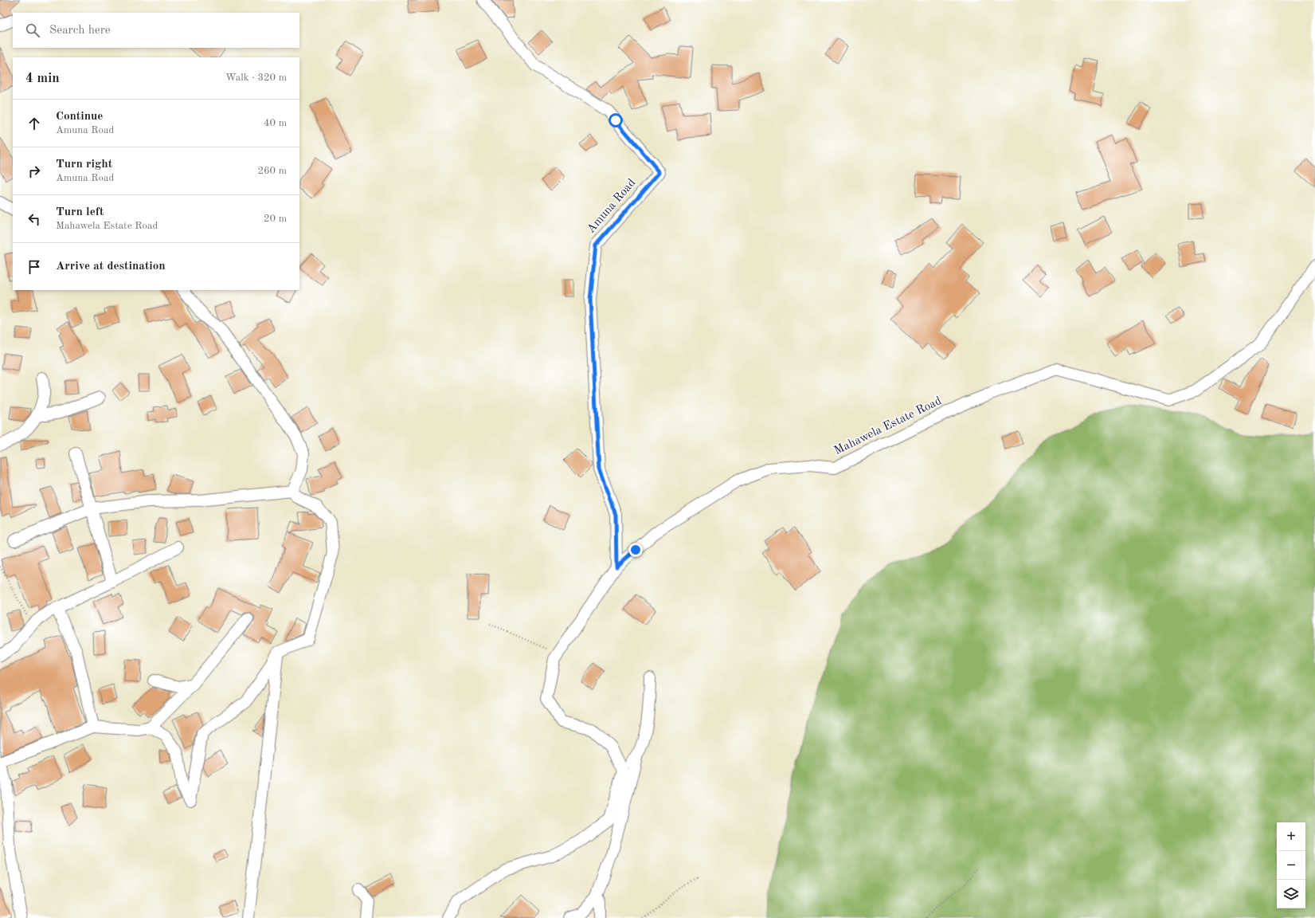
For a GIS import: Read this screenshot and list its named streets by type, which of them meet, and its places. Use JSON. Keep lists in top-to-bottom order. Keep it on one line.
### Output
{"streets":{"street":["Amuna Road","Mahawela Estate Road"]},"crossings":[["Amuna Road","Mahawela Estate Road"]],"page":{"search":"Search here","heading":["4 min","Walk · 320 m"],"list":[["Continue","Amuna Road","40 m"],["Turn right","Amuna Road","260 m"],["Turn left","Mahawela Estate Road","20 m"],"Arrive at destination"],"map_buttons":["+","−"]}}
